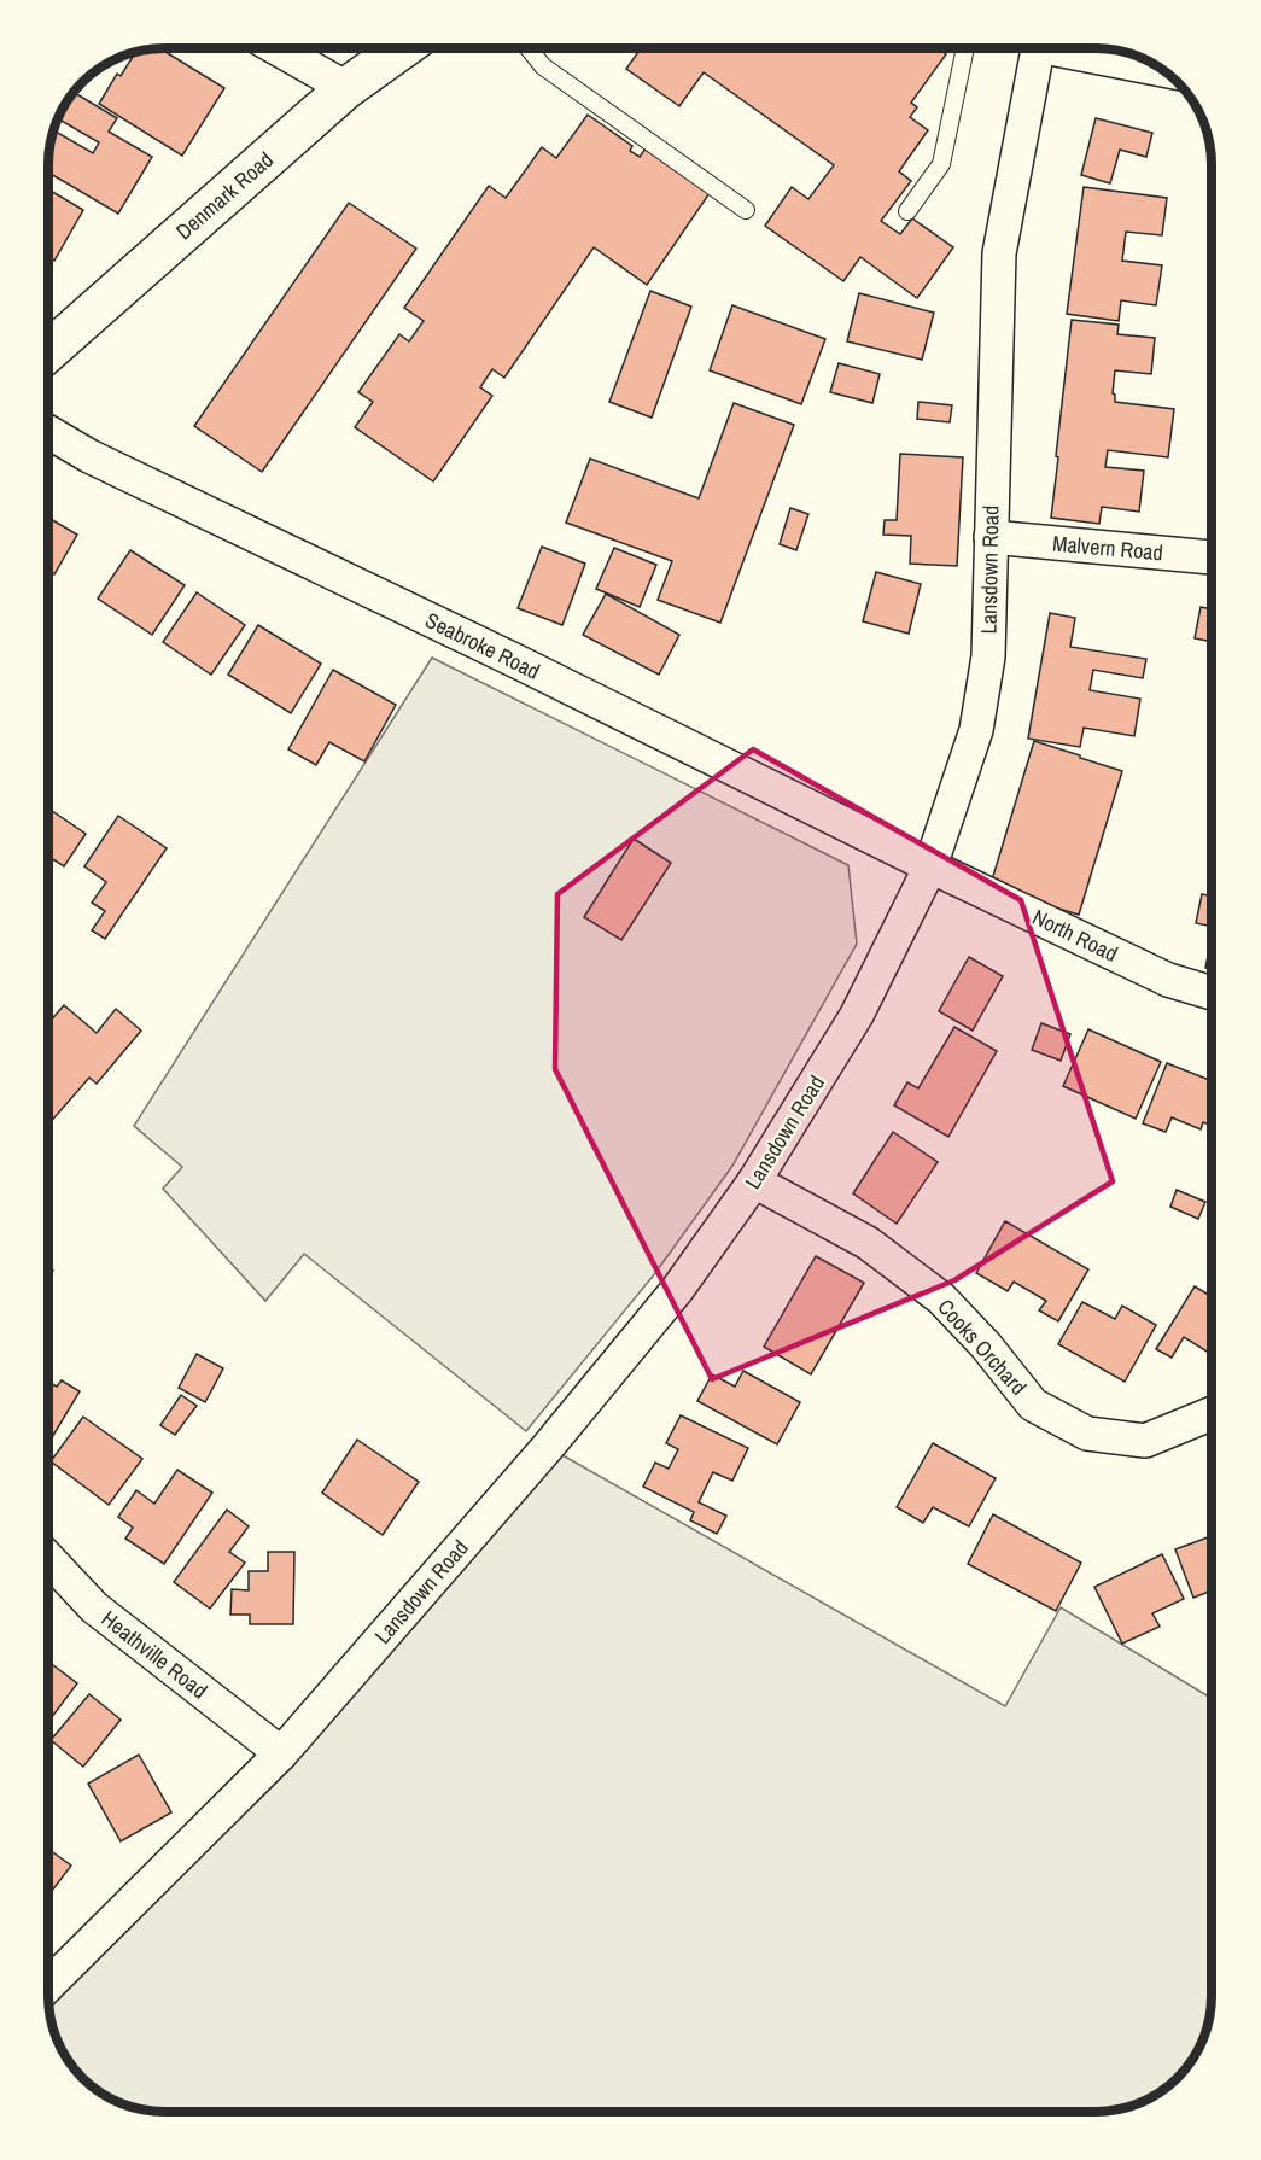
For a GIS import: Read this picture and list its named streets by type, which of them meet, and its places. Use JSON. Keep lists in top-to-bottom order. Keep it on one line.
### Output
{"streets":{"street":["Denmark Road","Malvern Road","Lansdown Road","Seabroke Road","North Road","Cooks Orchard","Heathville Road"]},"crossings":[["Malvern Road","Lansdown Road"],["Lansdown Road","Seabroke Road"],["Lansdown Road","North Road"],["Lansdown Road","Cooks Orchard"],["Lansdown Road","Heathville Road"],["Seabroke Road","North Road"]]}
